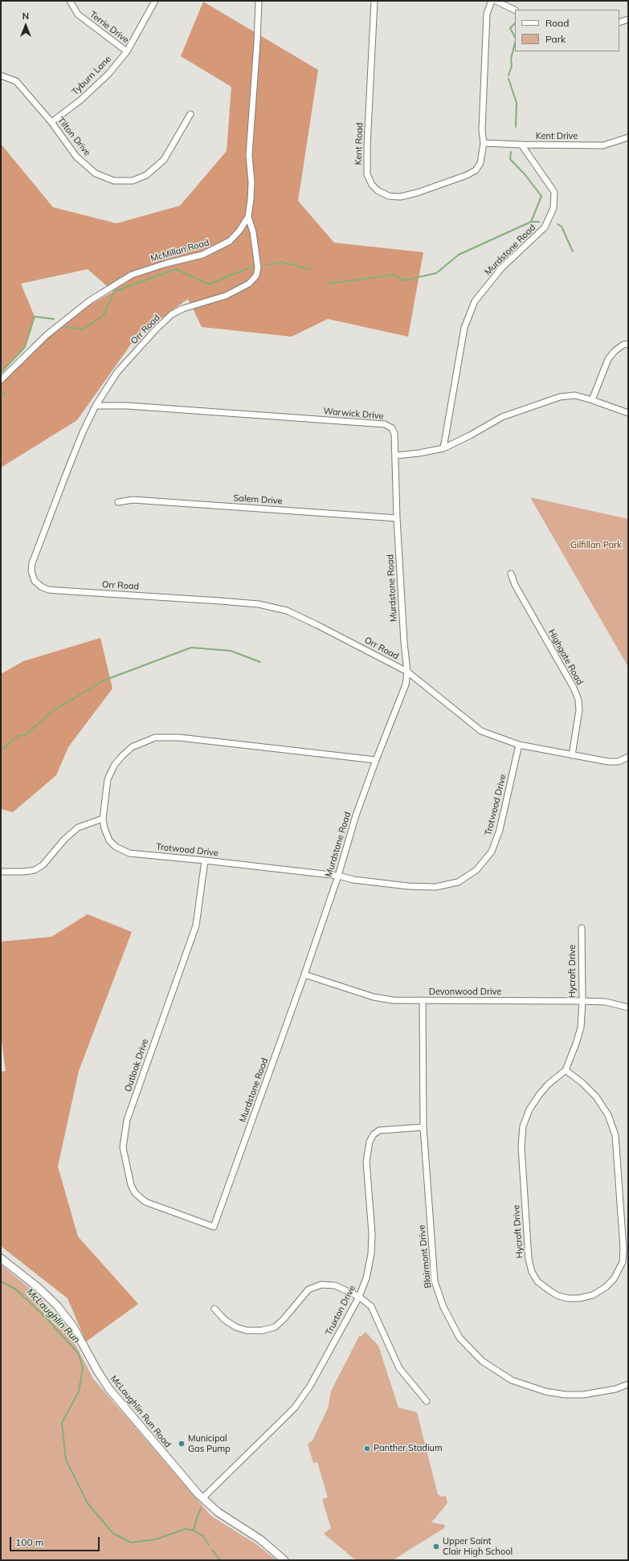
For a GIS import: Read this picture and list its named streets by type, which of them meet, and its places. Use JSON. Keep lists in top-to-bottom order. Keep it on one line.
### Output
{"streets":{"main road":["McLaughlin Run Road"],"street":["Terrie Drive","Tyburn Lane","Tilton Drive","Kent Drive","Kent Road","Murdstone Road","McMillan Road","Orr Road","Warwick Drive","Salem Drive","Highgate Road","Trotwood Drive","Hycroft Drive","Devonwood Drive","Outlook Drive","Blairmont Drive","Truxton Drive"]},"crossings":[["Terrie Drive","Tyburn Lane"],["Tyburn Lane","Tilton Drive"],["Kent Drive","Kent Road"],["Kent Drive","Murdstone Road"],["Murdstone Road","Orr Road"],["Murdstone Road","Warwick Drive"],["Murdstone Road","Salem Drive"],["Murdstone Road","Trotwood Drive"],["Murdstone Road","Devonwood Drive"],["Murdstone Road","Outlook Drive"],["McMillan Road","Orr Road"],["Orr Road","Warwick Drive"],["Orr Road","Highgate Road"],["Orr Road","Trotwood Drive"],["Trotwood Drive","Outlook Drive"],["Hycroft Drive","Devonwood Drive"],["Devonwood Drive","Blairmont Drive"],["Blairmont Drive","Truxton Drive"],["Truxton Drive","McLaughlin Run Road"]],"water":["McLaughlin Run"],"parks":["Gilfillan Park"],"places":["Municipal Gas Pump","Panther Stadium","Upper Saint Clair High School"],"legend":["Road","Park"],"scale_bar":"100 m","north":"top"}
